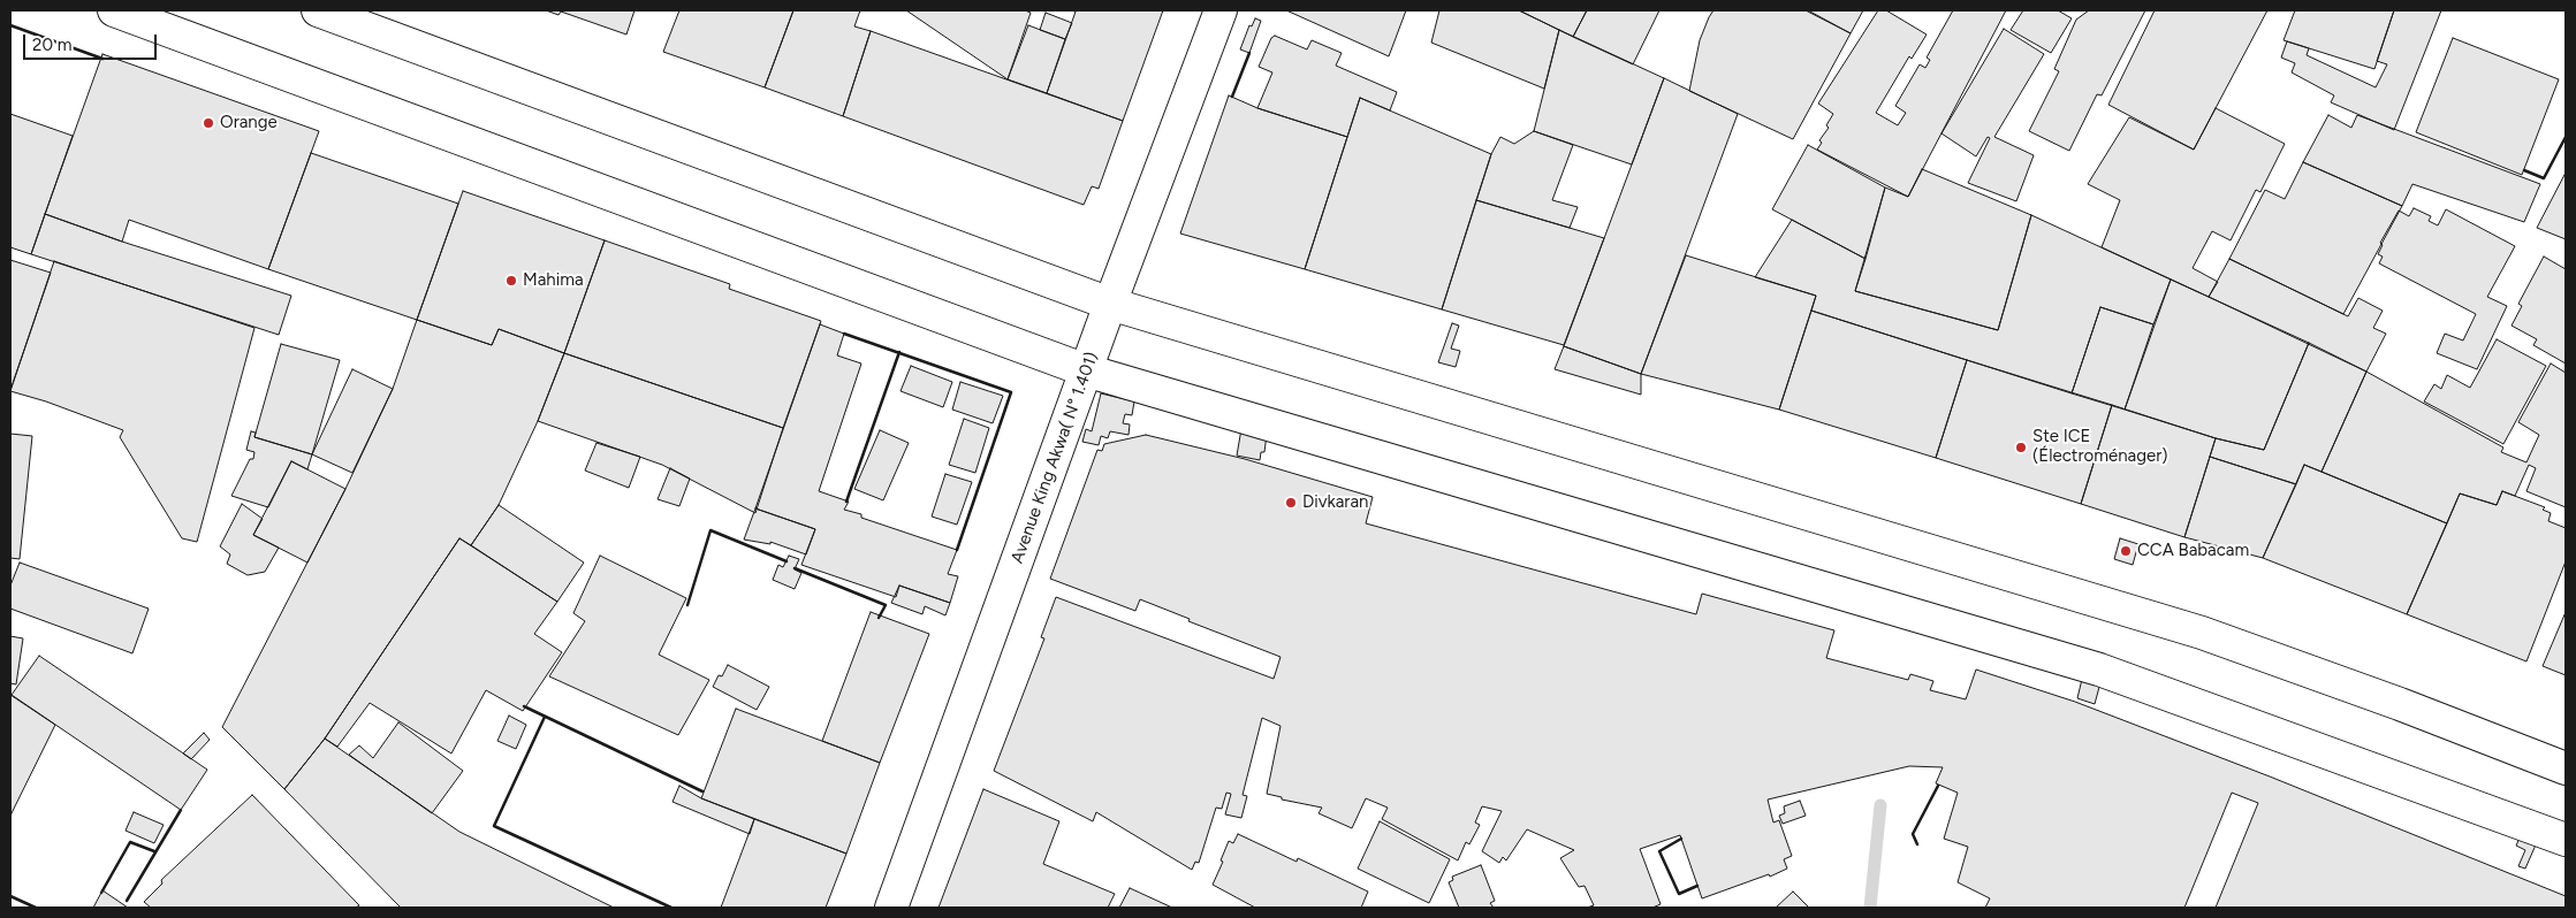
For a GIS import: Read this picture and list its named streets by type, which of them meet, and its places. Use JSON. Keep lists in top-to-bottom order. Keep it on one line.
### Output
{"streets":{"main road":["Avenue King Akwa( N° 1.401)"]},"places":["Orange","Mahima","Ste ICE (Électroménager)","Divkaran","CCA Babacam"],"scale_bar":"20 m"}
